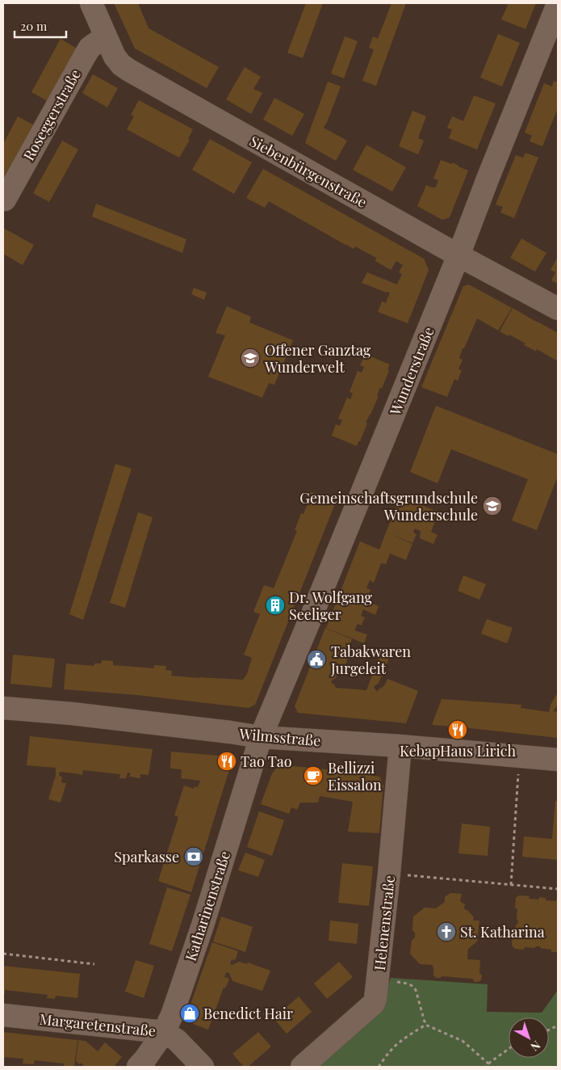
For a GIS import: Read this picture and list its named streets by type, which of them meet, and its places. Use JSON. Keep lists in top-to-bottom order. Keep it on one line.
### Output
{"streets":{"street":["Roseggerstraße","Siebenbürgenstraße","Wunderstraße","Wilmsstraße","Katharinenstraße","Helenenstraße","Margaretenstraße"]},"crossings":[["Roseggerstraße","Siebenbürgenstraße"],["Siebenbürgenstraße","Wunderstraße"],["Wunderstraße","Wilmsstraße"],["Wunderstraße","Katharinenstraße"],["Wilmsstraße","Katharinenstraße"],["Wilmsstraße","Helenenstraße"],["Katharinenstraße","Margaretenstraße"]],"places":{"school or university":["Offener Ganztag Wunderwelt","Gemeinschaftsgrundschule Wunderschule"],"building":["Dr. Wolfgang Seeliger"],"public building":["Tabakwaren Jurgeleit"],"restaurant":["KebapHaus Lirich","Tao Tao"],"cafe":["Bellizzi Eissalon"],"bank":["Sparkasse"],"church":["St. Katharina"],"shop":["Benedict Hair"]},"scale_bar":"20 m","north":"bottom right"}
